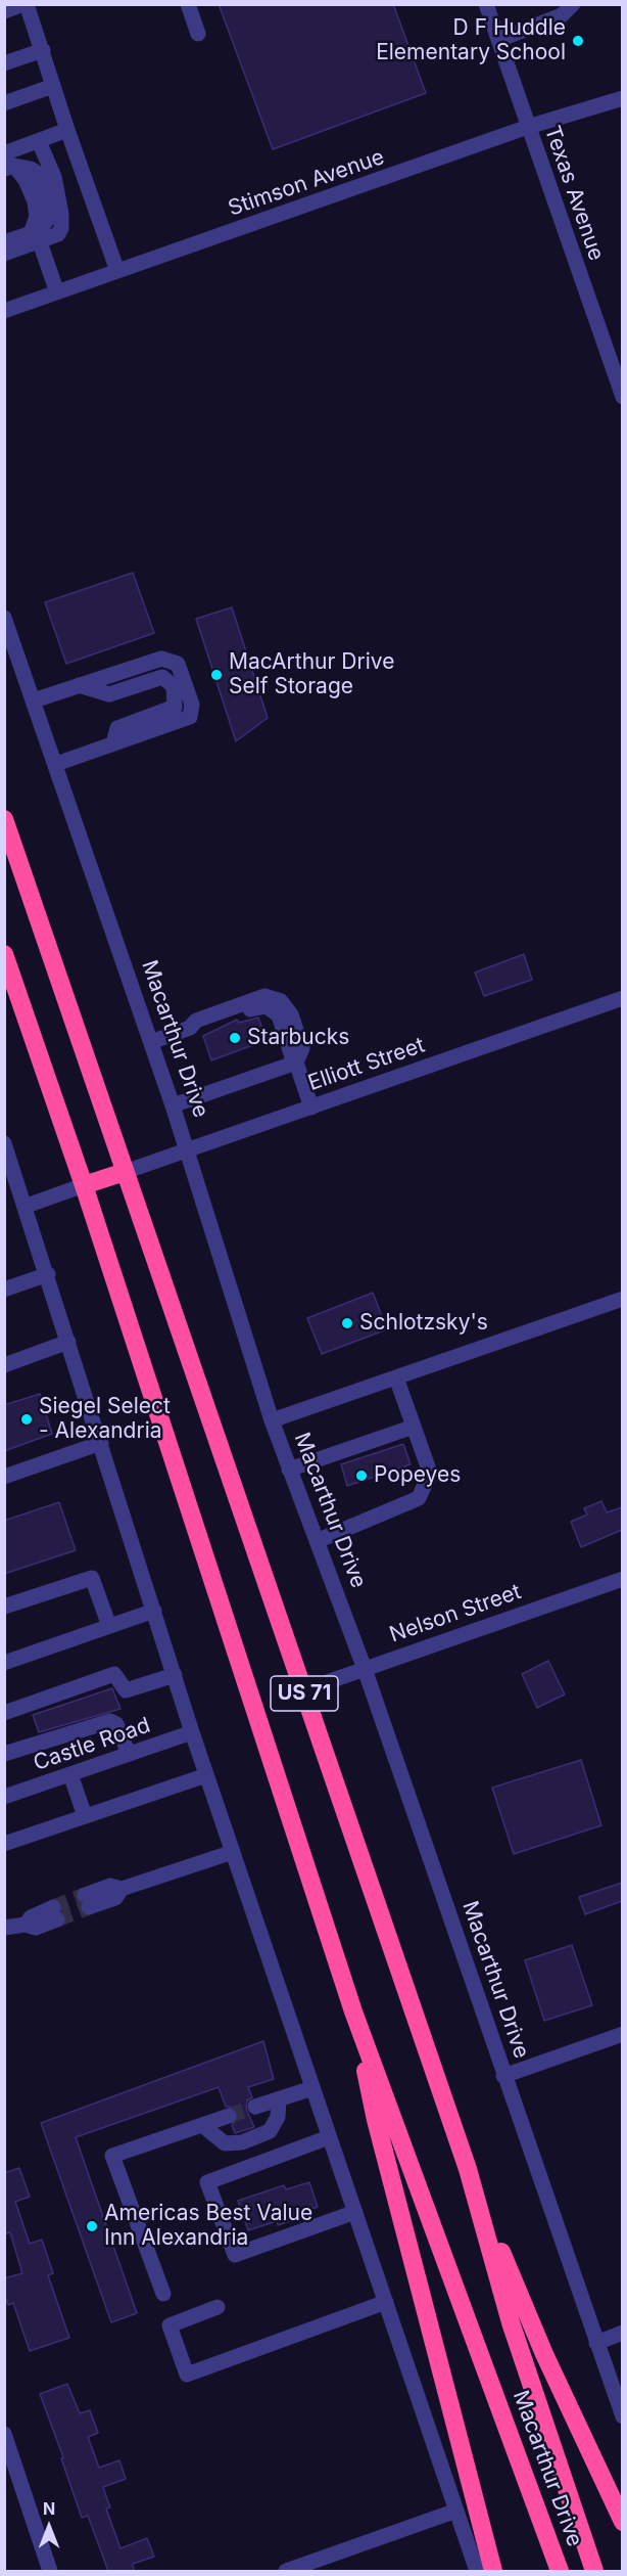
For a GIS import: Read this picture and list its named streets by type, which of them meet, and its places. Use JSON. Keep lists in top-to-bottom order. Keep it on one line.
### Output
{"streets":{"highway":["Macarthur Drive","US 71"],"street":["Stimson Avenue","Texas Avenue","Elliott Street","Nelson Street","Castle Road"]},"crossings":[["Stimson Avenue","Texas Avenue"],["Macarthur Drive","Elliott Street"],["Macarthur Drive","Nelson Street"]],"places":["D F Huddle Elementary School","MacArthur Drive Self Storage","Starbucks","Schlotzsky's","Siegel Select - Alexandria","Popeyes","Americas Best Value Inn Alexandria"],"north":"top"}
